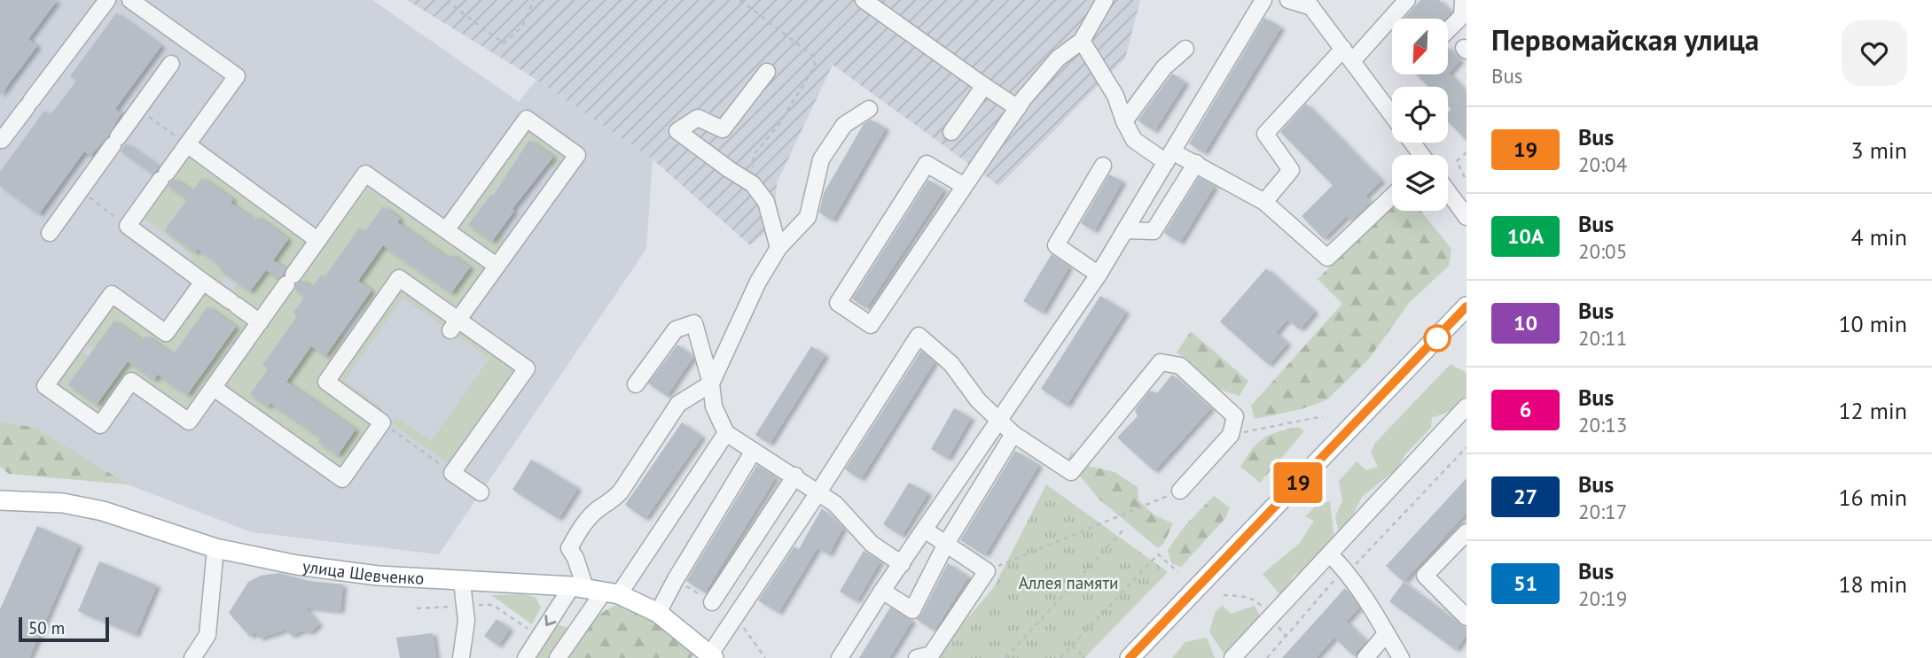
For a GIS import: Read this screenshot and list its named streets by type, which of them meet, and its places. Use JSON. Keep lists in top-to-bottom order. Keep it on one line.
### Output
{"streets":{"main road":["улица Шевченко"]},"parks":["Аллея памяти"],"lines":["bus line 19"],"scale_bar":"50 m","north":"bottom left","page":{"on_map":"19","heading":["Первомайская улица","Bus"],"list":[{"mark":"19","name":"Bus","note":"20:04","value":"3 min"},{"mark":"10А","name":"Bus","note":"20:05","value":"4 min"},{"mark":"10","name":"Bus","note":"20:11","value":"10 min"},{"mark":"6","name":"Bus","note":"20:13","value":"12 min"},{"mark":"27","name":"Bus","note":"20:17","value":"16 min"},{"mark":"51","name":"Bus","note":"20:19","value":"18 min"}],"scale":"50 m"}}
